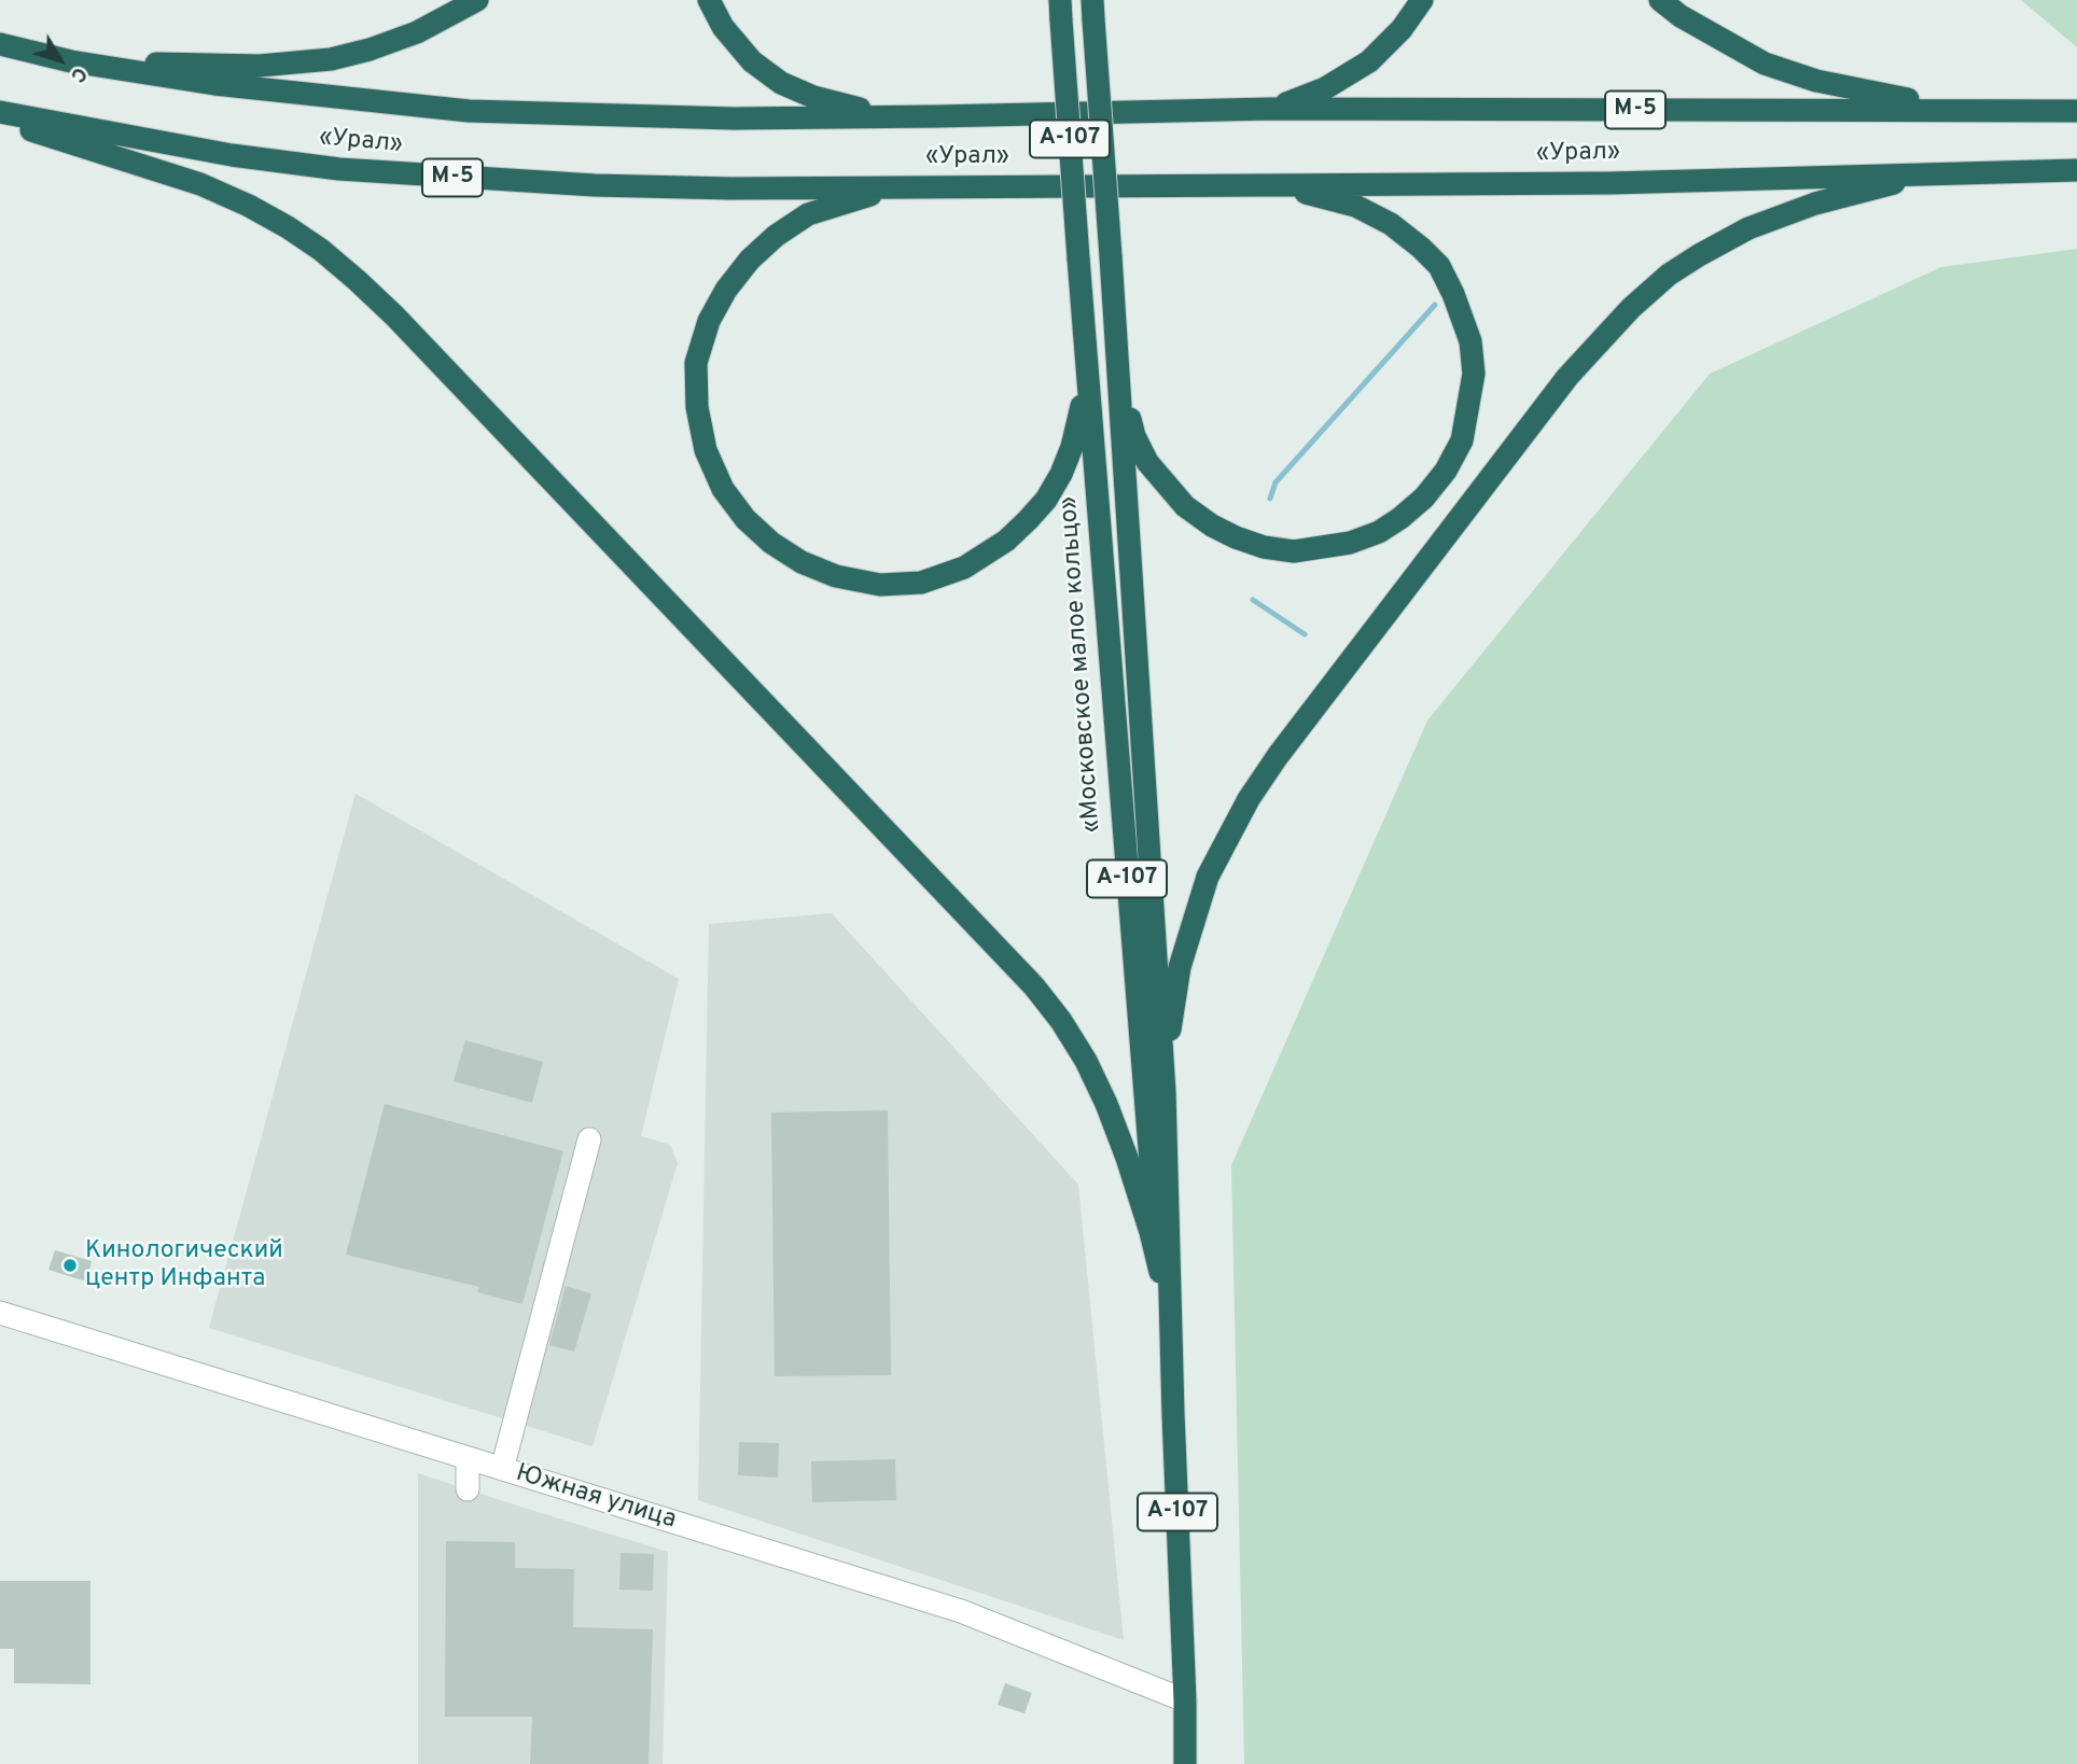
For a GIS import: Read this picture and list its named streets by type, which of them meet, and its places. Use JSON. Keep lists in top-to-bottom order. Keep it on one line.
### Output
{"streets":{"highway":["М-5","А-107","«Урал»","«Московское малое кольцо»"],"street":["Южная улица"]},"crossings":[["«Московское малое кольцо»","Южная улица"]],"places":["Кинологический центр Инфанта"],"north":"bottom right"}
